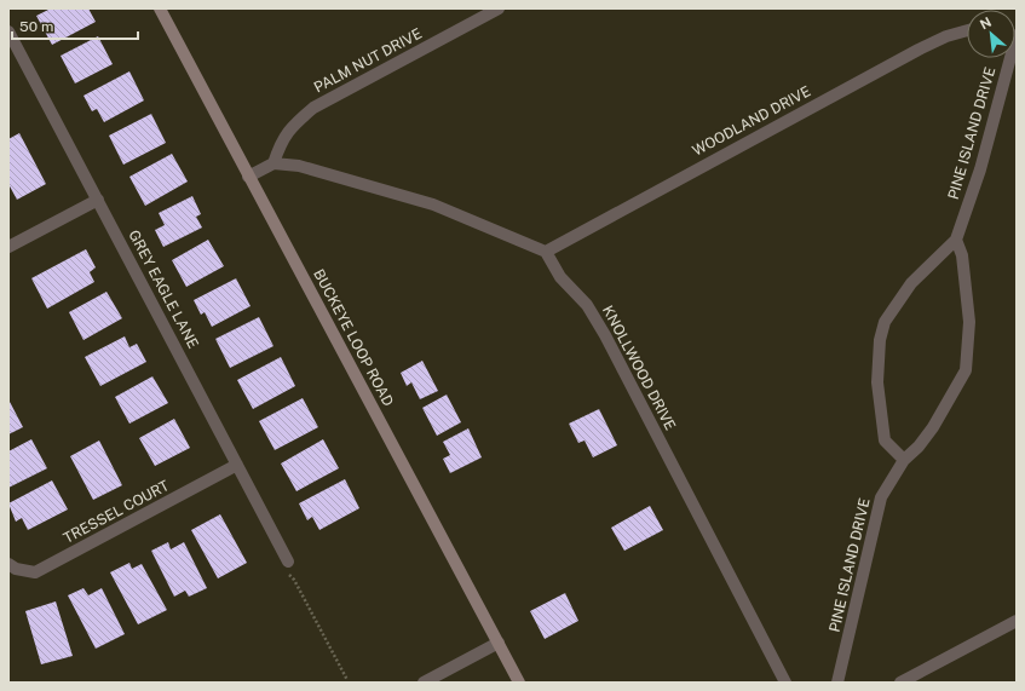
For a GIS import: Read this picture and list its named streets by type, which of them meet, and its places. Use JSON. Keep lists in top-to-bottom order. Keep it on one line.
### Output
{"streets":{"street":["PALM NUT DRIVE","WOODLAND DRIVE","PINE ISLAND DRIVE","GREY EAGLE LANE","BUCKEYE LOOP ROAD","KNOLLWOOD DRIVE","TRESSEL COURT"]},"crossings":[["WOODLAND DRIVE","KNOLLWOOD DRIVE"],["GREY EAGLE LANE","TRESSEL COURT"]],"scale_bar":"50 m","north":"top left"}
